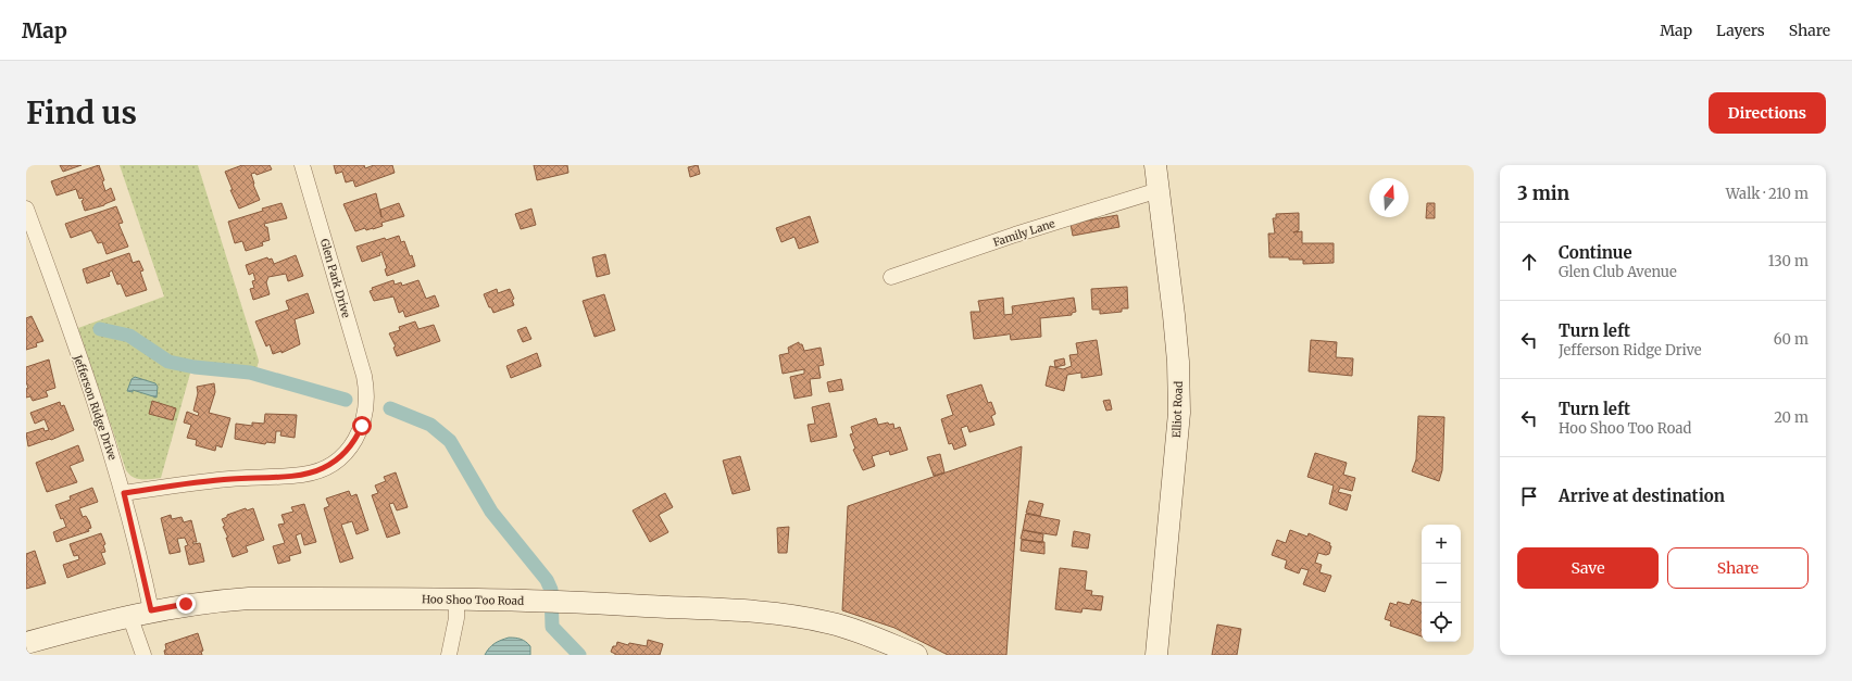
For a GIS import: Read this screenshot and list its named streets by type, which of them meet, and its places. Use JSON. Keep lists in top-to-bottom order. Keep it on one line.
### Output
{"streets":{"street":["Family Lane","Glen Park Drive","Jefferson Ridge Drive","Elliot Road","Hoo Shoo Too Road"]},"crossings":[["Family Lane","Elliot Road"],["Glen Park Drive","Jefferson Ridge Drive"],["Jefferson Ridge Drive","Hoo Shoo Too Road"]],"north":"top","page":{"header":"Map","nav":["Map","Layers","Share"],"buttons":["Directions",["Save","Share"]],"title":"Find us","heading":["3 min","Walk · 210 m"],"list":[["Continue","Glen Club Avenue","130 m"],["Turn left","Jefferson Ridge Drive","60 m"],["Turn left","Hoo Shoo Too Road","20 m"],"Arrive at destination"],"map_buttons":["+","−"]}}
